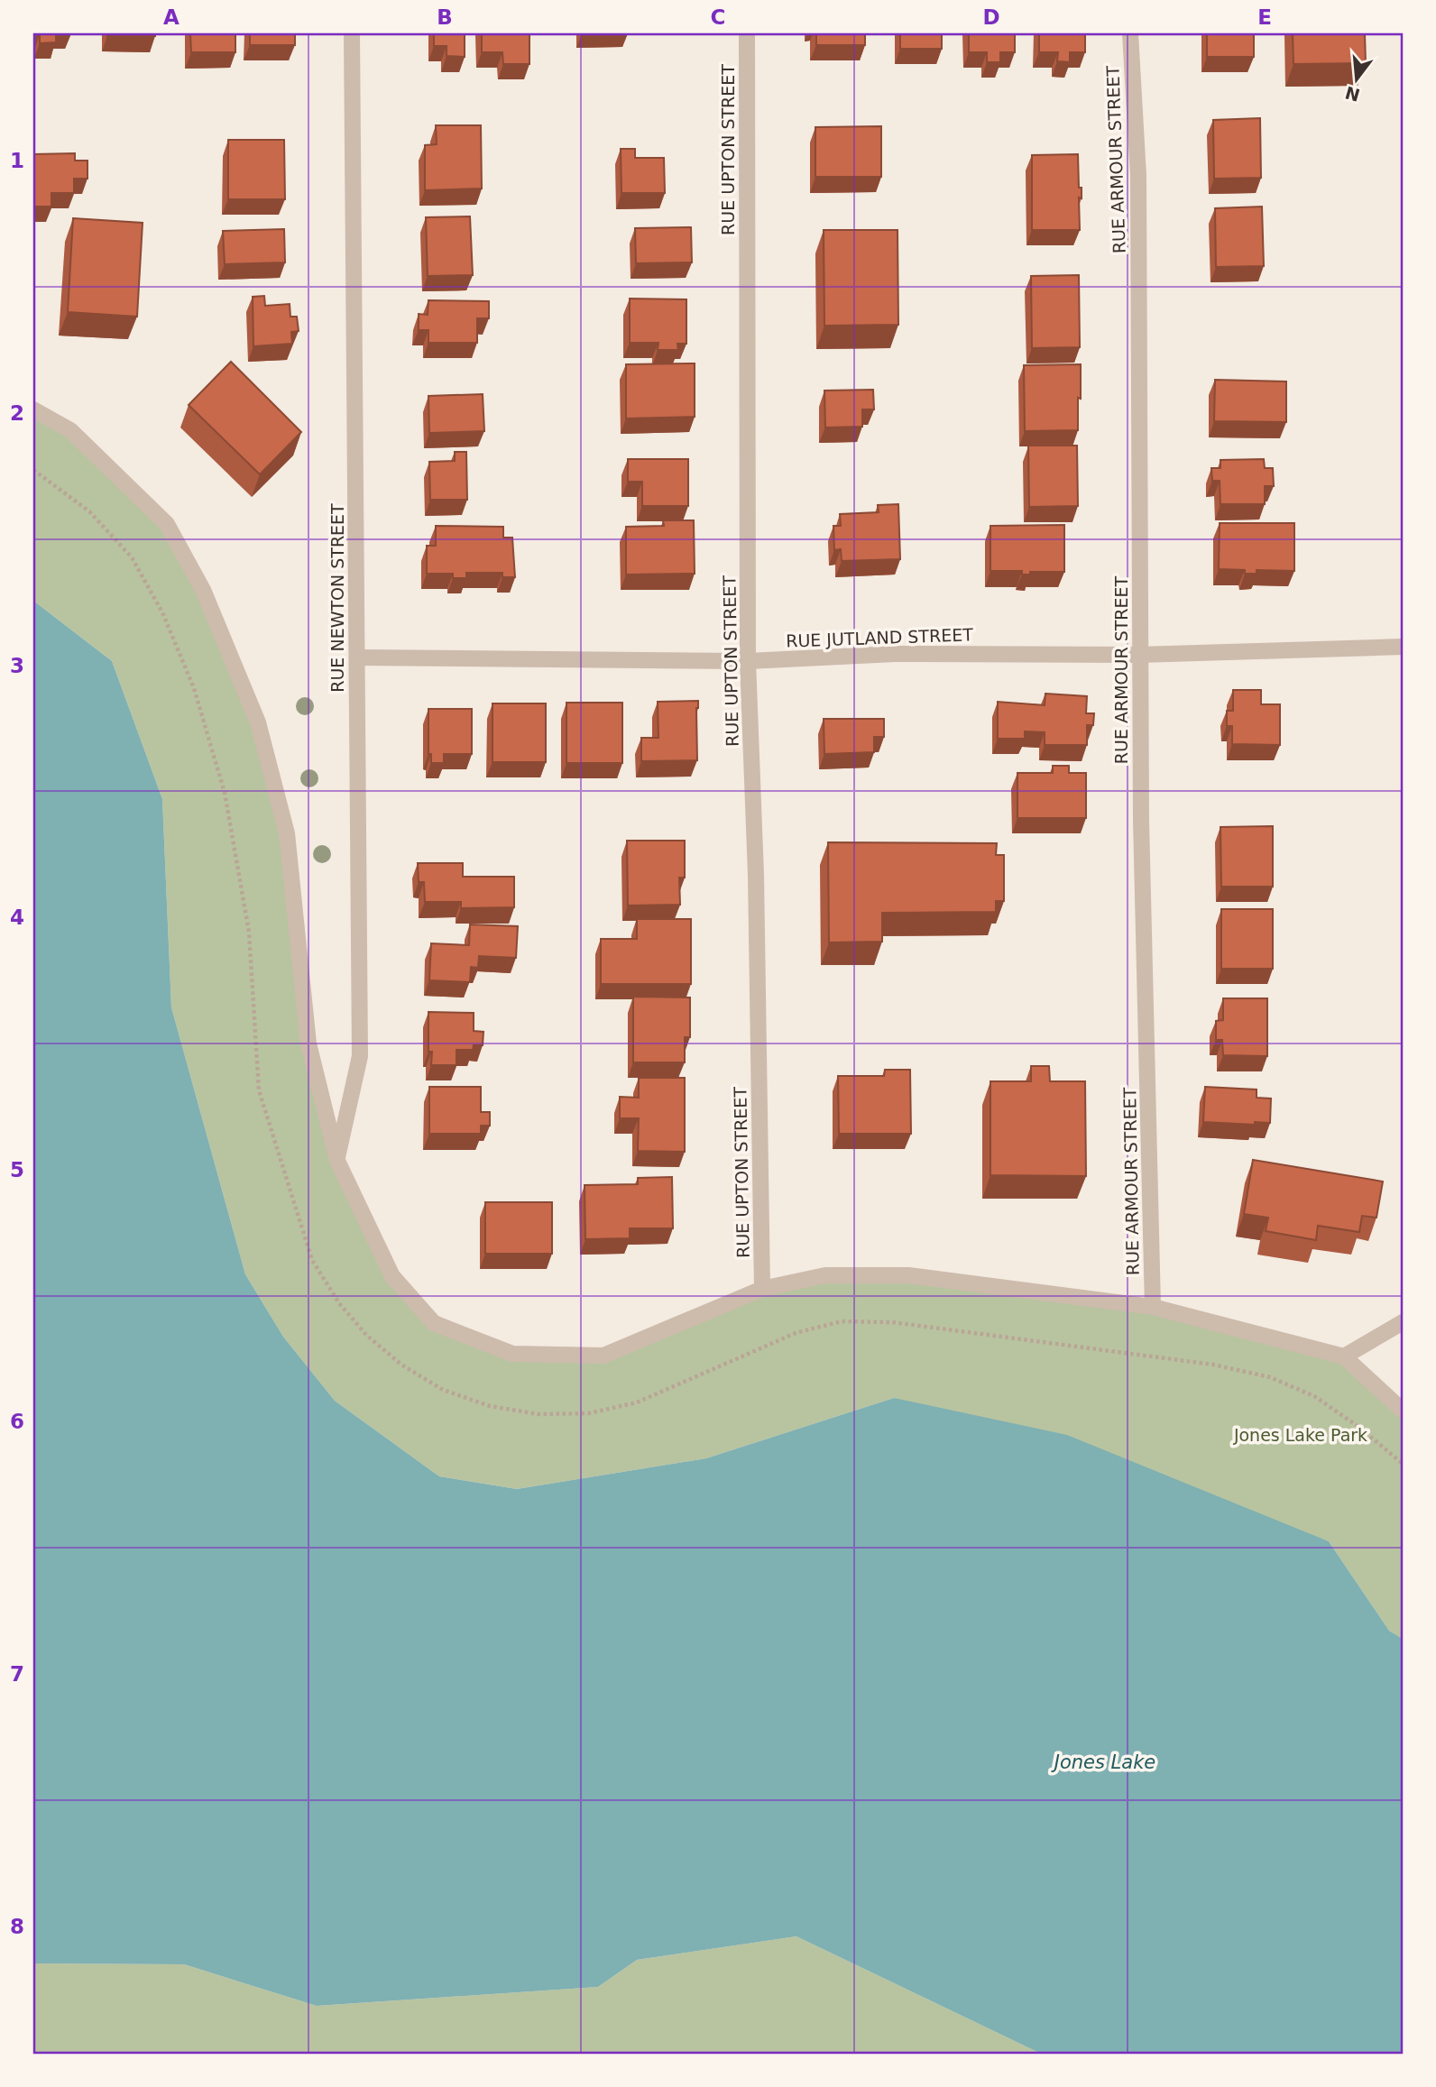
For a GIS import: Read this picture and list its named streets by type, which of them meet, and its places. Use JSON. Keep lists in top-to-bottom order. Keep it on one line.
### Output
{"streets":{"street":["RUE UPTON STREET","RUE ARMOUR STREET","RUE NEWTON STREET","RUE JUTLAND STREET"]},"crossings":[["RUE UPTON STREET","RUE JUTLAND STREET"],["RUE ARMOUR STREET","RUE JUTLAND STREET"],["RUE NEWTON STREET","RUE JUTLAND STREET"]],"water":["Jones Lake"],"parks":["Jones Lake Park"],"north":"bottom","grid":{"columns":["A","B","C","D","E"],"rows":["1","2","3","4","5","6","7","8"]}}
